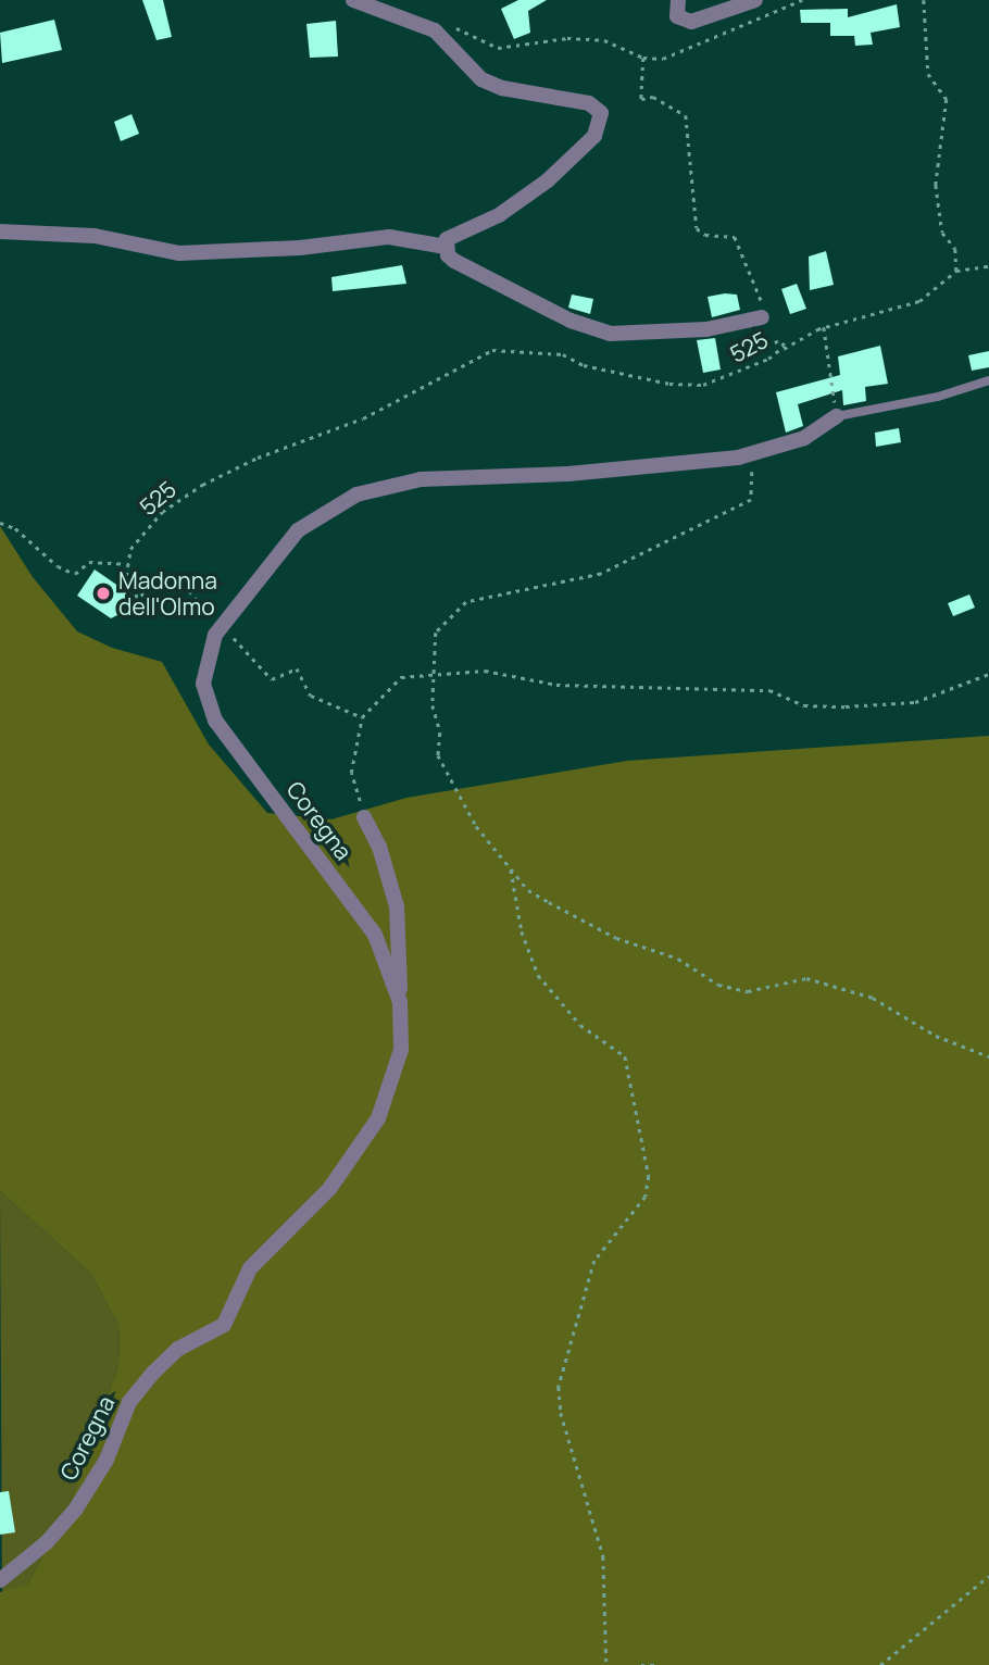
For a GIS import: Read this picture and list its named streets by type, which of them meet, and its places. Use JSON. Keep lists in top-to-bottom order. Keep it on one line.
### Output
{"streets":{"street":["Coregna"],"path":["525"]},"places":["Madonna dell'Olmo"]}
